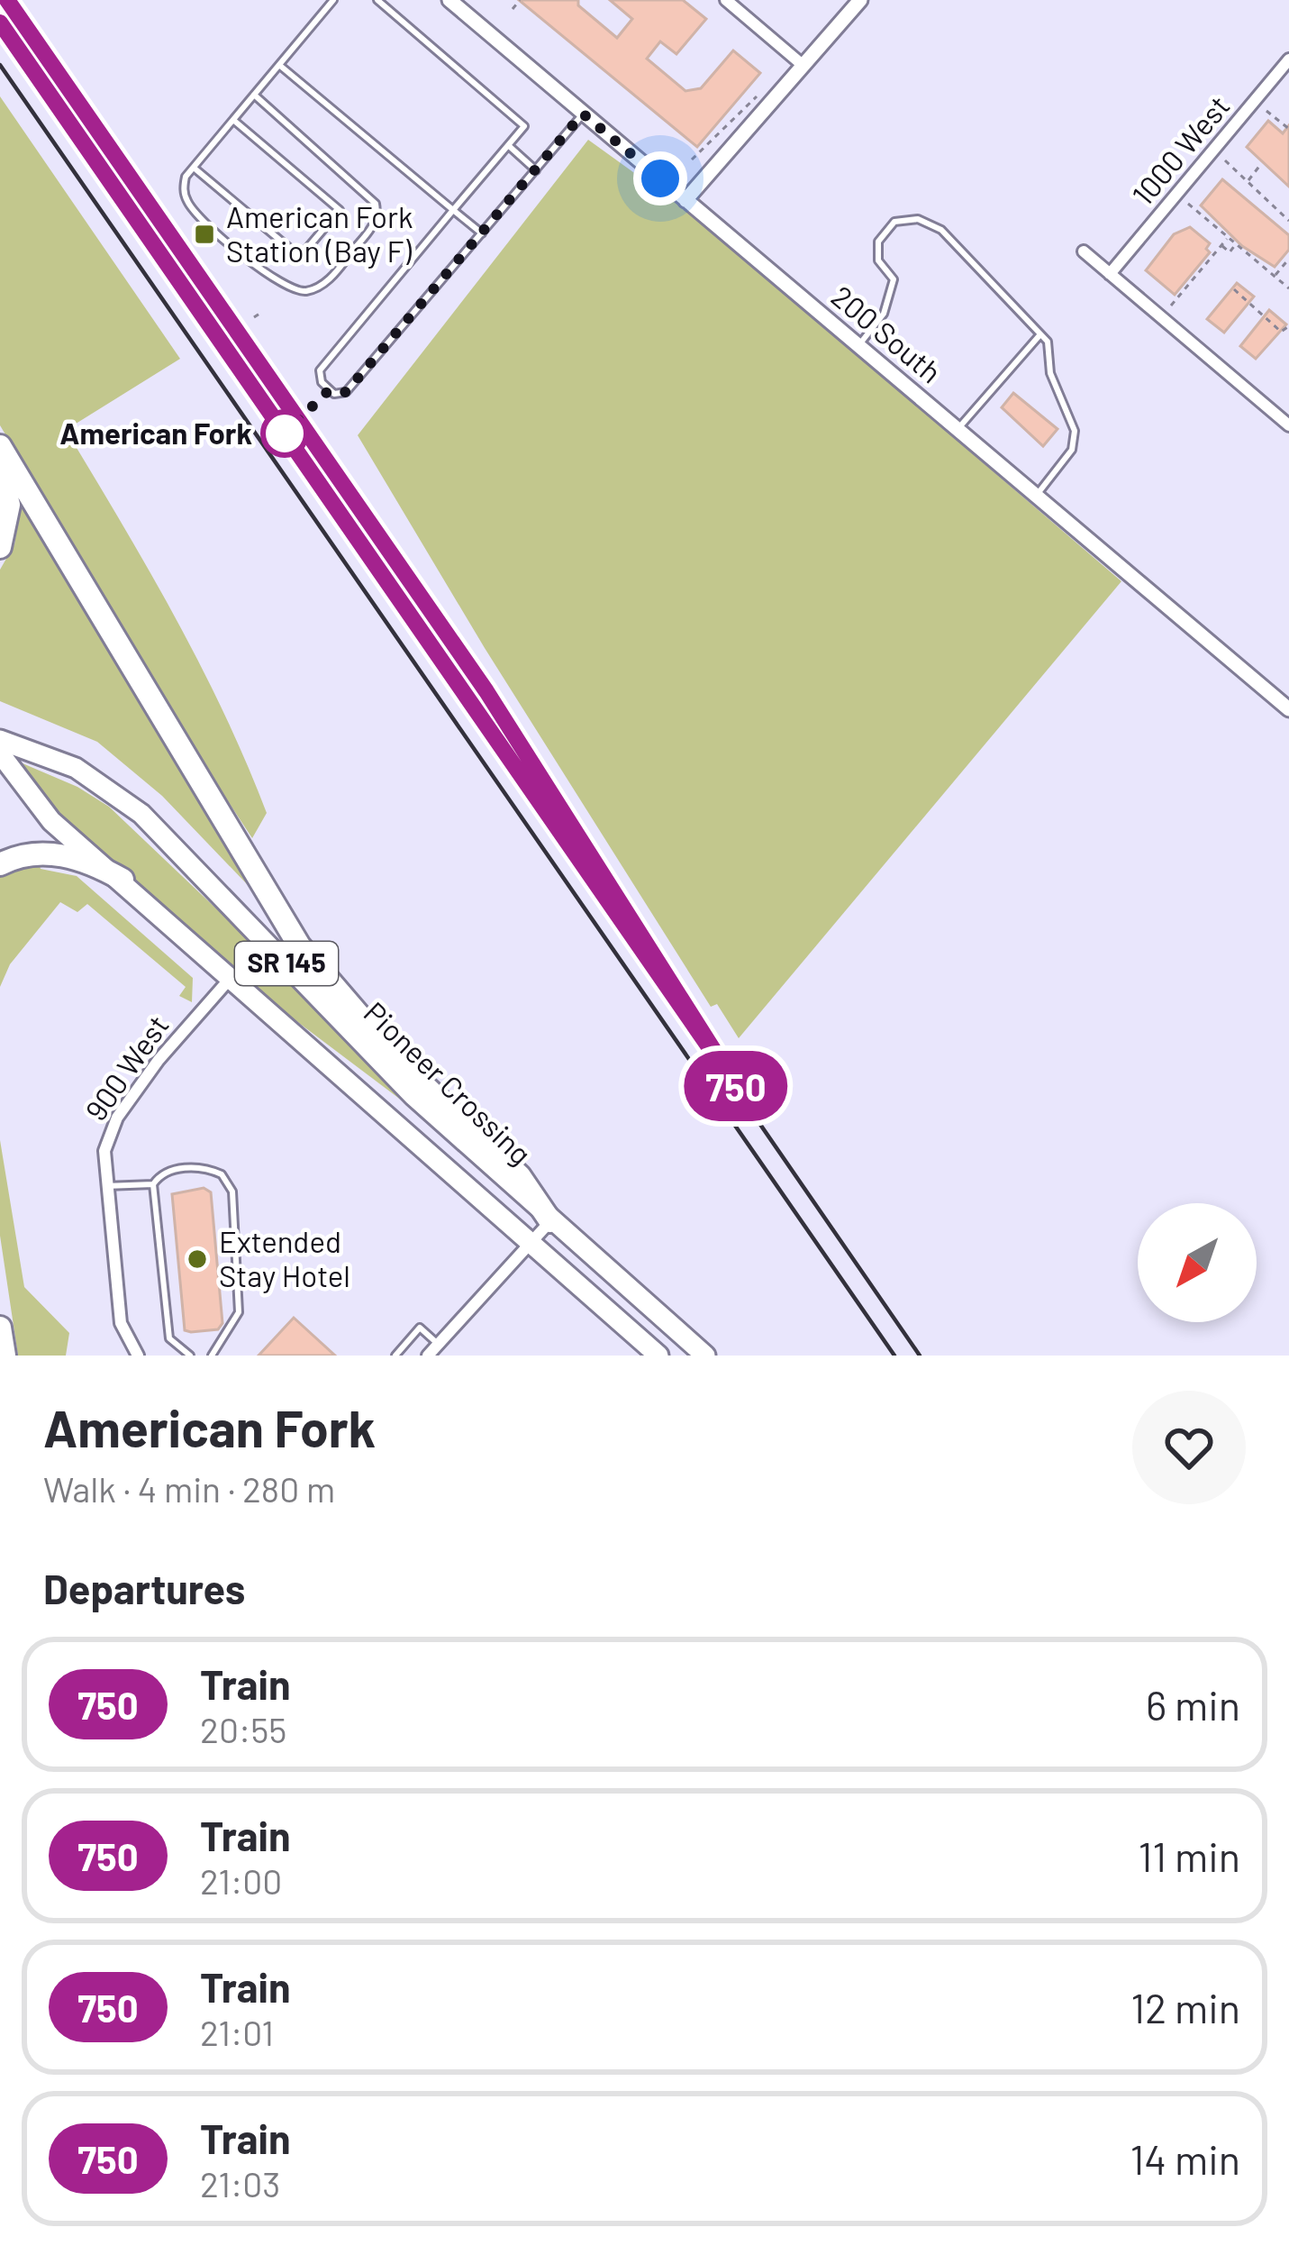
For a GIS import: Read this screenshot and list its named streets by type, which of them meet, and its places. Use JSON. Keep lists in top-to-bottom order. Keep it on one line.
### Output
{"streets":{"highway":["SR 145","Pioneer Crossing"],"street":["1000 West","200 South","900 West"]},"crossings":[["900 West","Pioneer Crossing"]],"places":{"transit":["American Fork Station (Bay F)"],"other":["American Fork","Extended Stay Hotel"]},"north":"bottom left","page":{"on_map":"750","heading":[["American Fork","Walk · 4 min · 280 m"],"Departures"],"list":[{"mark":"750","name":"Train","note":"20:55","value":"6 min"},{"mark":"750","name":"Train","note":"21:00","value":"11 min"},{"mark":"750","name":"Train","note":"21:01","value":"12 min"},{"mark":"750","name":"Train","note":"21:03","value":"14 min"}]}}
